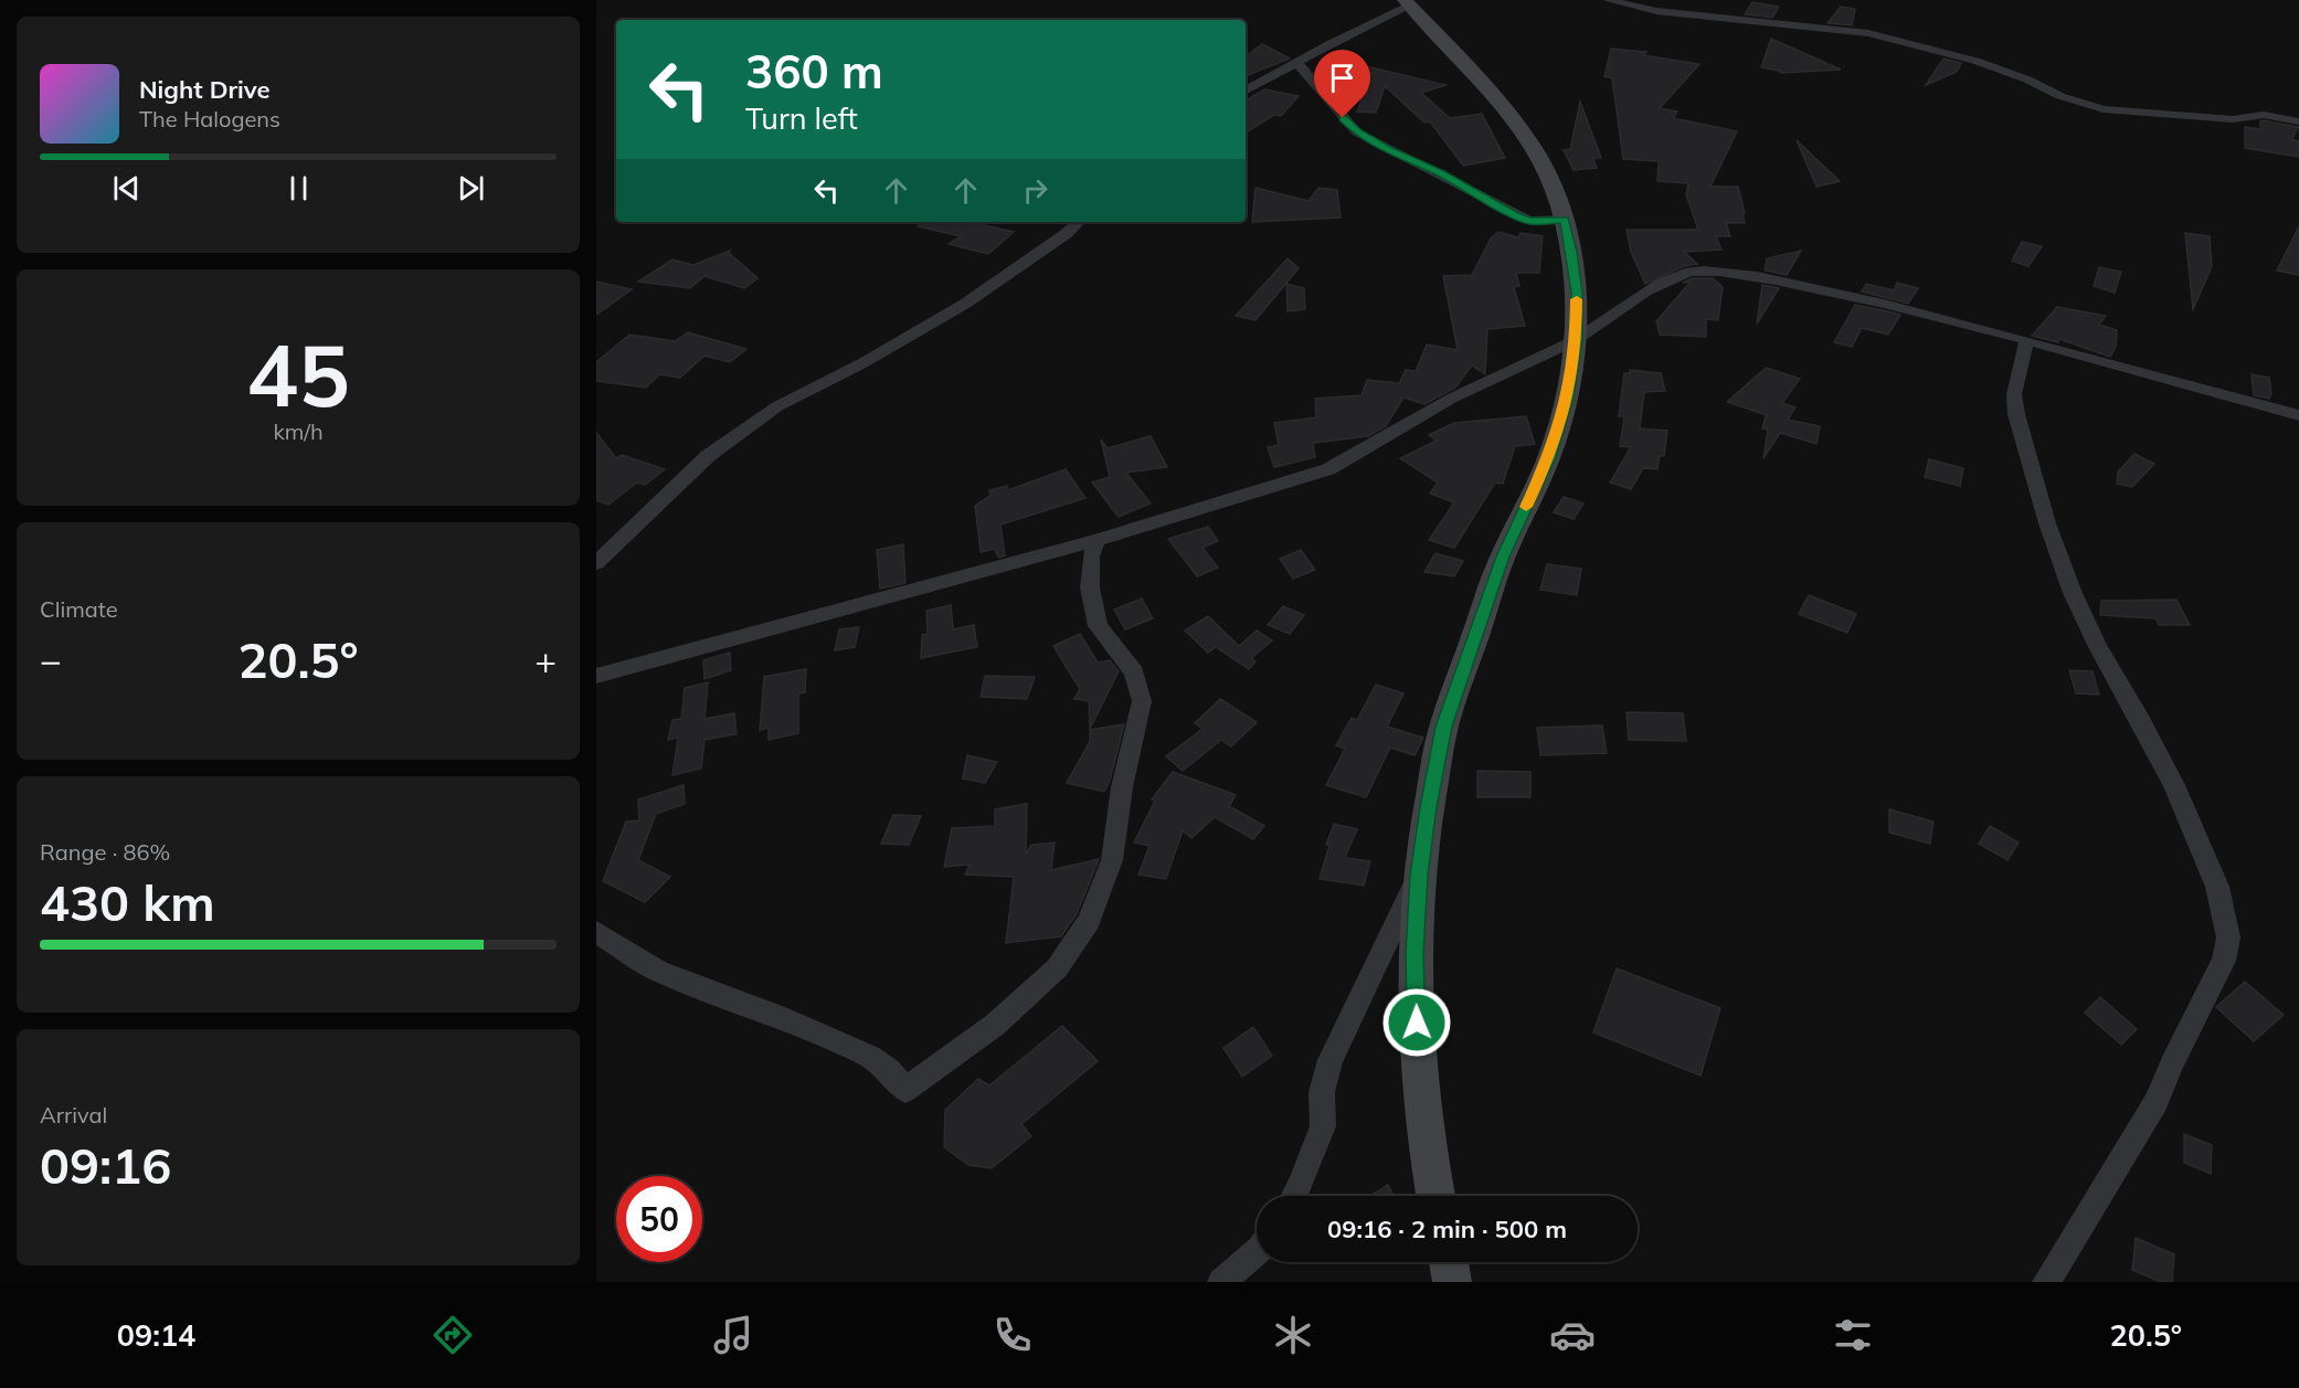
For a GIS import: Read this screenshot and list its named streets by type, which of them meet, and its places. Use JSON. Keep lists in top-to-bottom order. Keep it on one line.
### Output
{"page":{"turn":["360 m","Turn left"],"song":["Night Drive","The Halogens"],"tile":[["45","km/h"],"Climate",["Range · 86%","430 km"],["Arrival","09:16"]],"heat":["−","20.5°","+"],"limit":"50","trip":"09:16 · 2 min · 500 m","tabs":["09:14","20.5°"]}}
